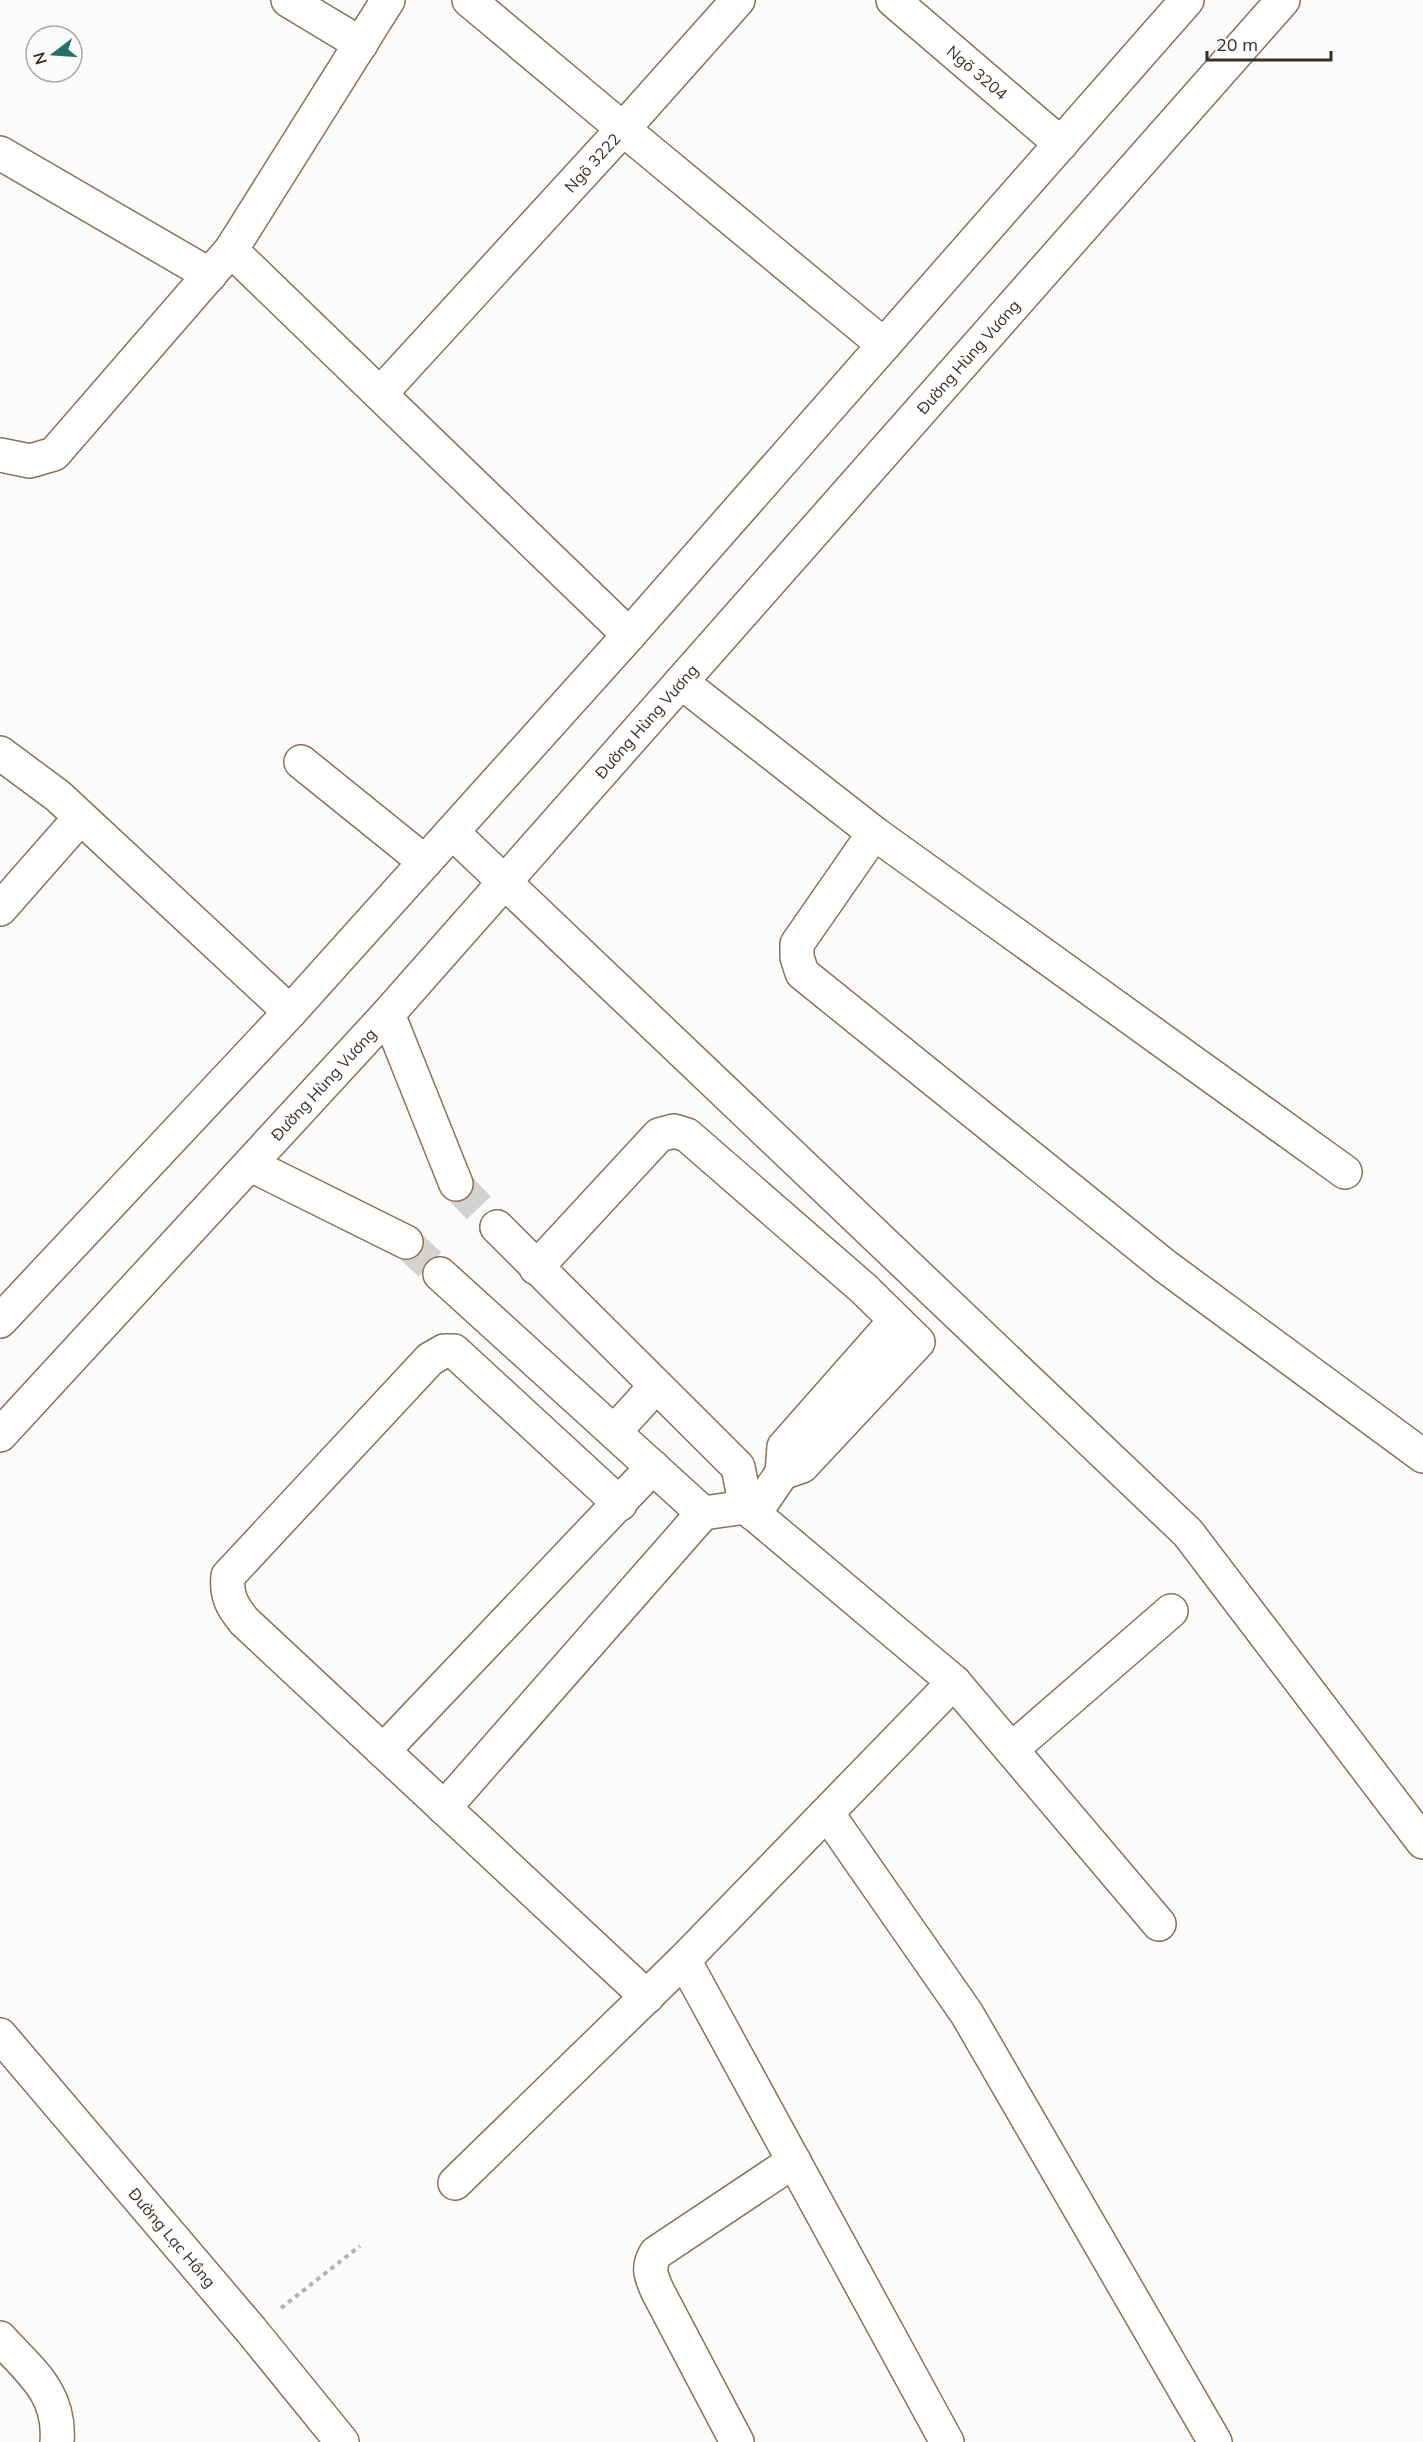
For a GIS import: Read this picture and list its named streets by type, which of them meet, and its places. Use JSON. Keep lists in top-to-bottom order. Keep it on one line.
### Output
{"streets":{"main road":["Ngõ 3204","Ngõ 3222","Đường Hùng Vương","Đường Lạc Hồng"]},"scale_bar":"20 m","north":"left"}
